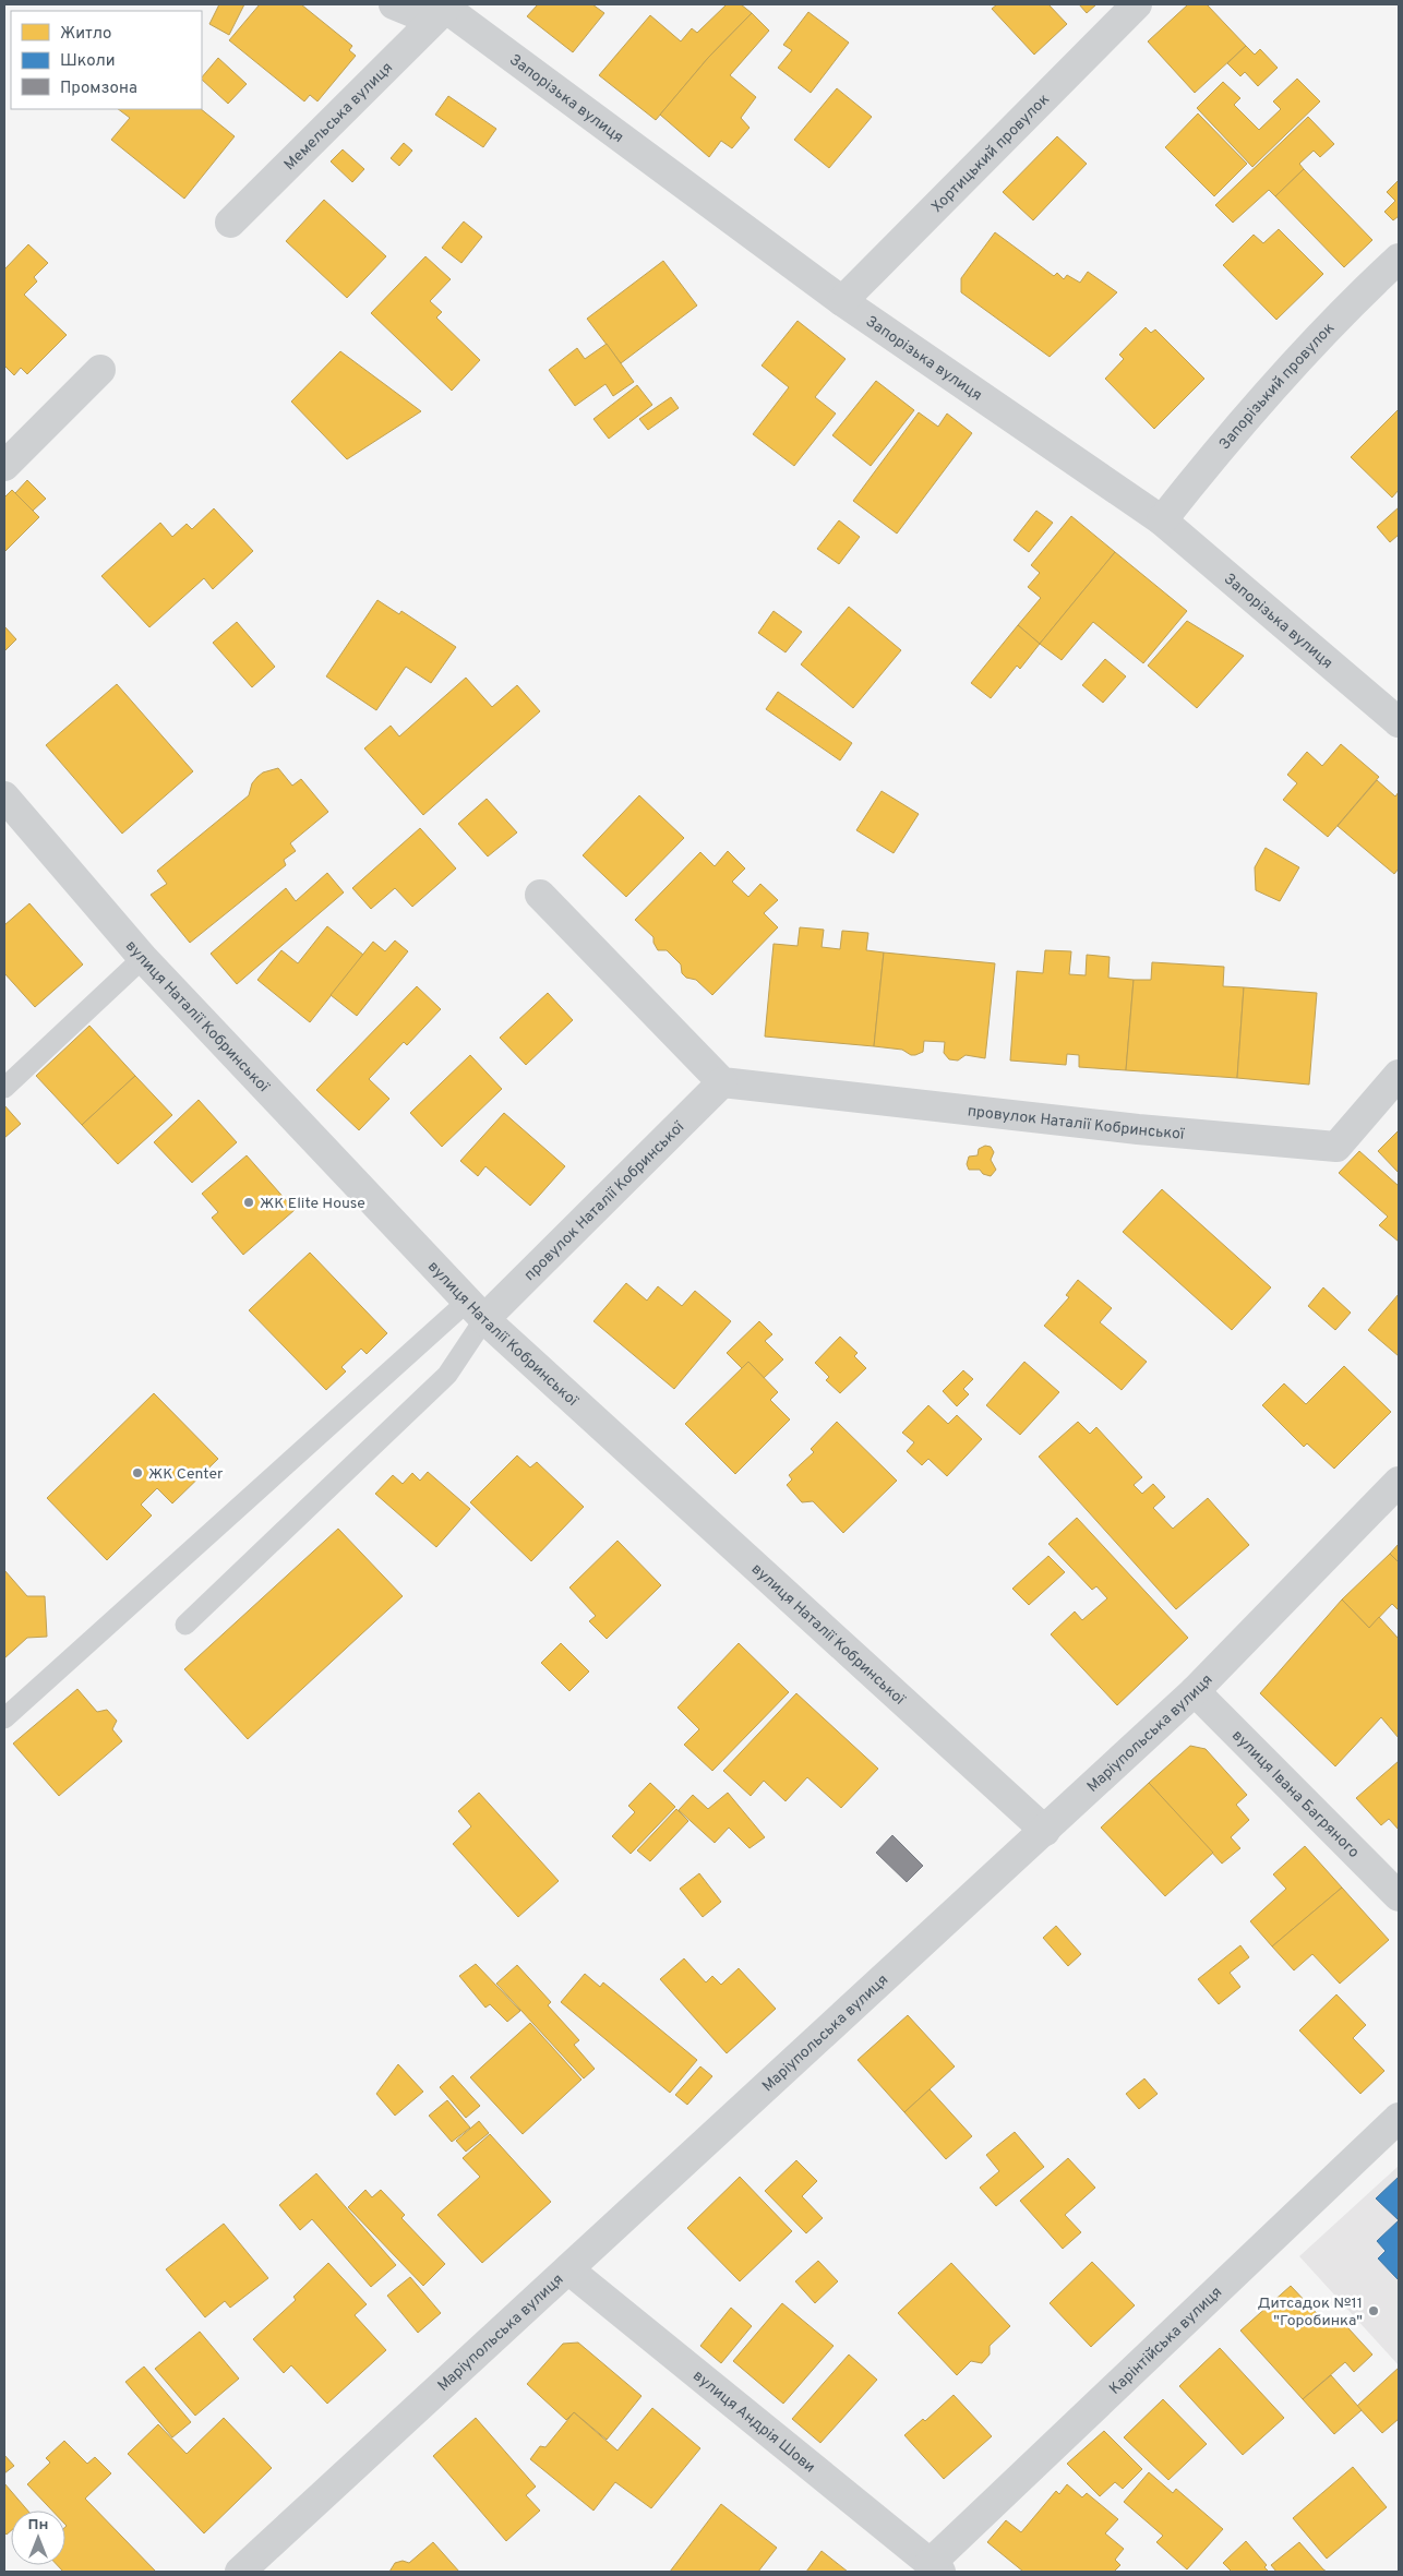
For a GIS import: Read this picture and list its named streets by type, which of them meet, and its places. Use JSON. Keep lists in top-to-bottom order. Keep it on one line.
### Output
{"streets":{"street":["Запорізька вулиця","Мемельська вулиця","Хортицький провулок","Запорізький провулок","вулиця Наталії Кобринської","провулок Наталії Кобринської","Маріупольська вулиця","вулиця Івана Багряного","Карінтійська вулиця","вулиця Андрія Шови"]},"crossings":[["Запорізька вулиця","Мемельська вулиця"],["Запорізька вулиця","Хортицький провулок"],["Запорізька вулиця","Запорізький провулок"],["вулиця Наталії Кобринської","провулок Наталії Кобринської"],["вулиця Наталії Кобринської","Маріупольська вулиця"],["Маріупольська вулиця","вулиця Івана Багряного"],["Маріупольська вулиця","вулиця Андрія Шови"],["Карінтійська вулиця","вулиця Андрія Шови"]],"places":["ЖК Elite House","ЖК Center","Дитсадок №11 \"Горобинка\""],"legend":["Житло","Школи","Промзона"],"north":"top"}
